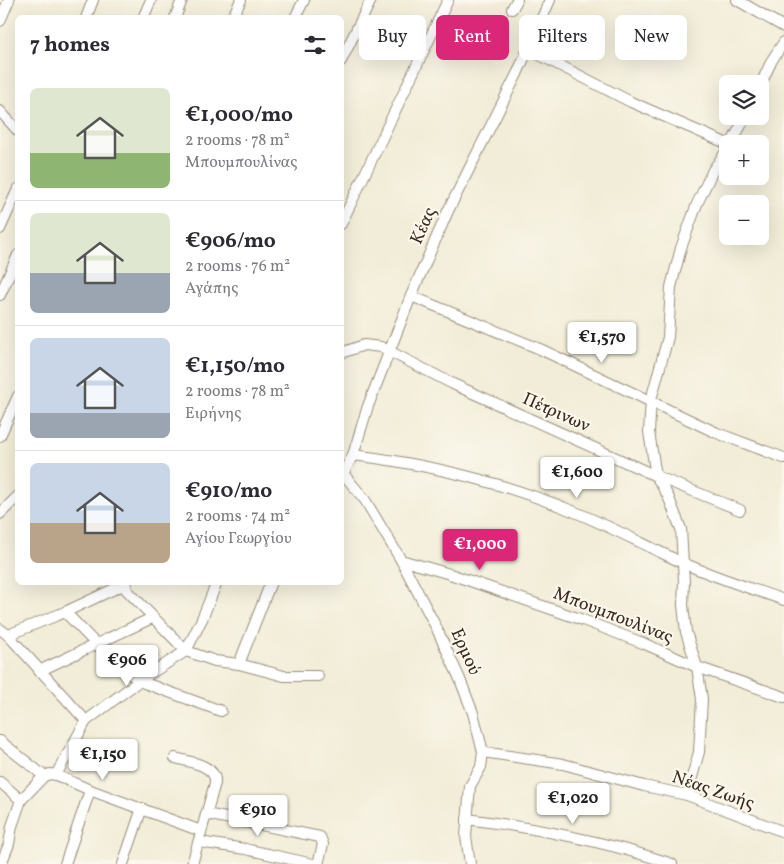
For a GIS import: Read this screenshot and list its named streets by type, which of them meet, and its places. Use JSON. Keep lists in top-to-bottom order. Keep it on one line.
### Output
{"streets":{"street":["Κέας","Πέτρινων","Μπουμπουλίνας","Ερμού","Νέας Ζωής"]},"crossings":[["Κέας","Πέτρινων"],["Μπουμπουλίνας","Ερμού"],["Ερμού","Νέας Ζωής"]],"page":{"chip":["Buy","Rent","Filters","New"],"heading":"7 homes","map_buttons":["+","−"],"list":[{"name":"€1,000/mo","note":"2 rooms · 78 m² · Μπουμπουλίνας"},{"name":"€906/mo","note":"2 rooms · 76 m² · Αγάπης"},{"name":"€1,150/mo","note":"2 rooms · 78 m² · Ειρήνης"},{"name":"€910/mo","note":"2 rooms · 74 m² · Αγίου Γεωργίου"}],"price":["€1,570","€1,600","€1,000","€906","€1,150","€1,020","€910"]}}
